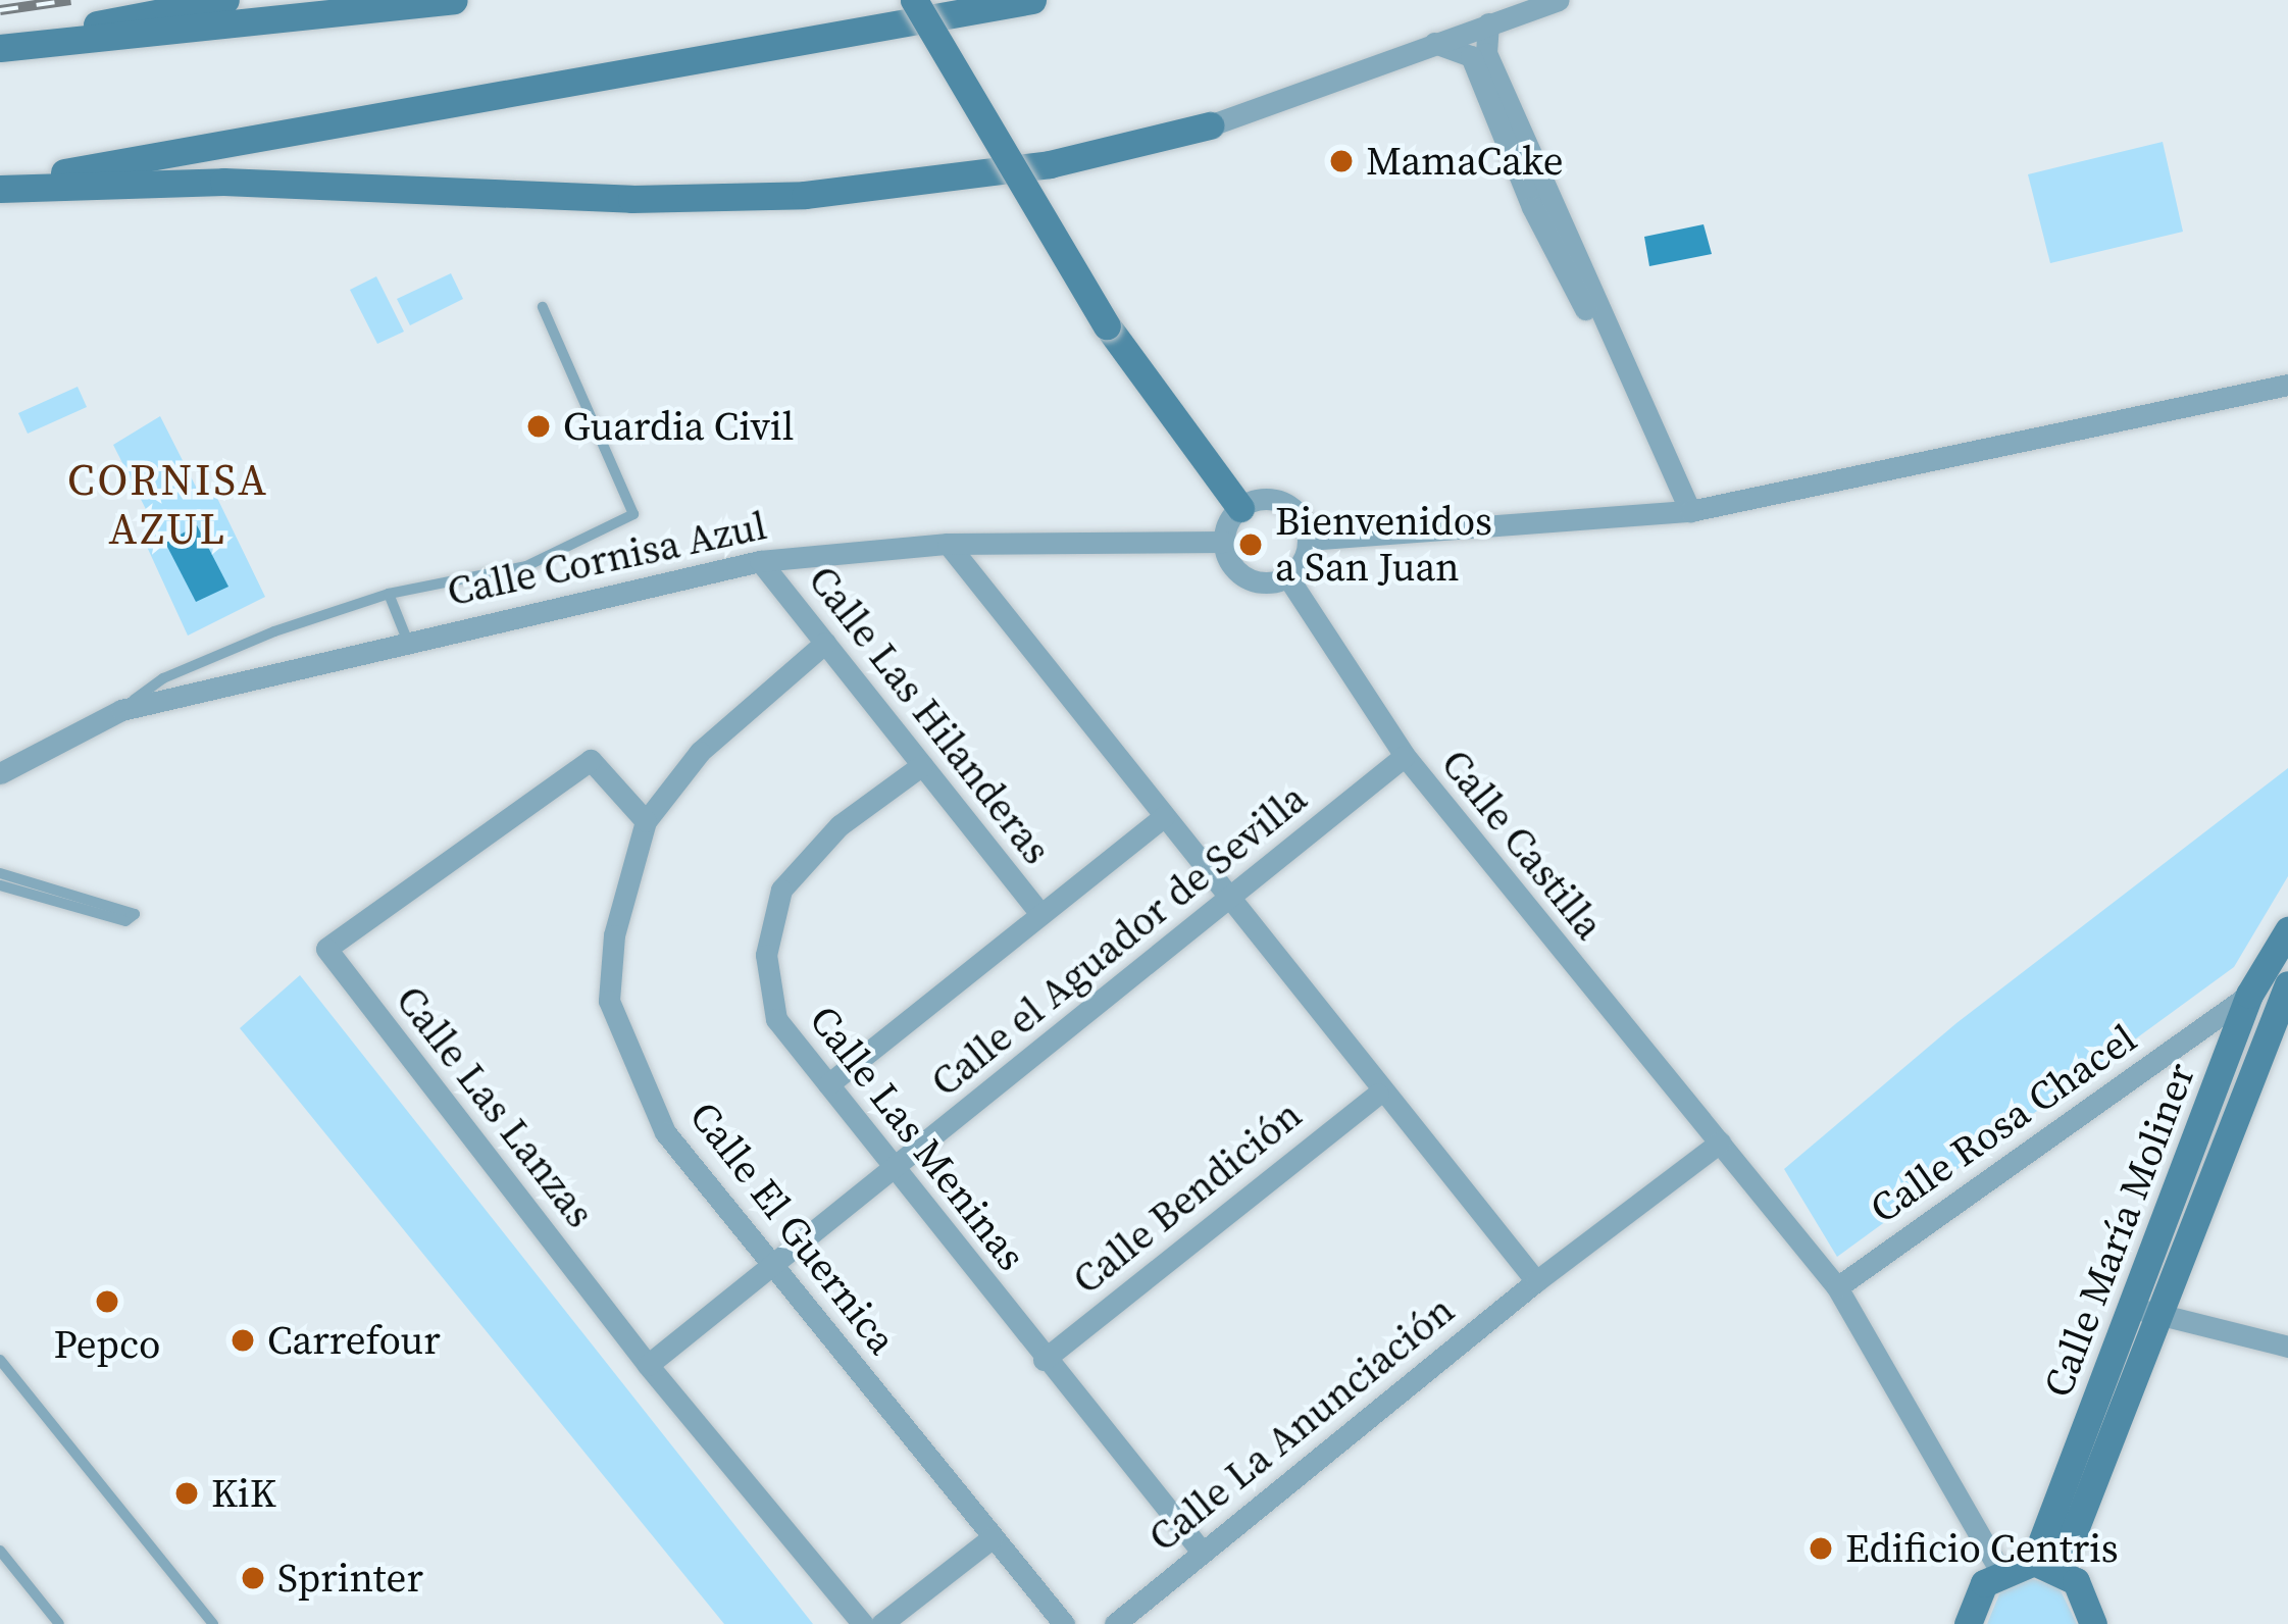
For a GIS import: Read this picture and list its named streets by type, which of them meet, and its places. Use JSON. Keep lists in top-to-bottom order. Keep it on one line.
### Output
{"streets":{"main road":["Calle María Moliner"],"street":["Calle Cornisa Azul","Calle Las Hilanderas","Calle Castilla","Calle el Aguador de Sevilla","Calle Las Lanzas","Calle Rosa Chacel","Calle Las Meninas","Calle Bendición","Calle El Guernica","Calle La Anunciación"]},"crossings":[["Calle Cornisa Azul","Calle Las Hilanderas"],["Calle Cornisa Azul","Calle Castilla"],["Calle Las Hilanderas","Calle Las Meninas"],["Calle Castilla","Calle el Aguador de Sevilla"],["Calle Castilla","Calle Rosa Chacel"],["Calle Castilla","Calle La Anunciación"],["Calle el Aguador de Sevilla","Calle Las Lanzas"],["Calle el Aguador de Sevilla","Calle Las Meninas"],["Calle el Aguador de Sevilla","Calle El Guernica"],["Calle Las Lanzas","Calle El Guernica"],["Calle Rosa Chacel","Calle María Moliner"],["Calle Las Meninas","Calle Bendición"],["Calle Las Meninas","Calle La Anunciación"]],"districts":["CORNISA AZUL"],"places":["MamaCake","Guardia Civil","Bienvenidos a San Juan","Pepco","Carrefour","KiK","Edificio Centris","Sprinter"]}
